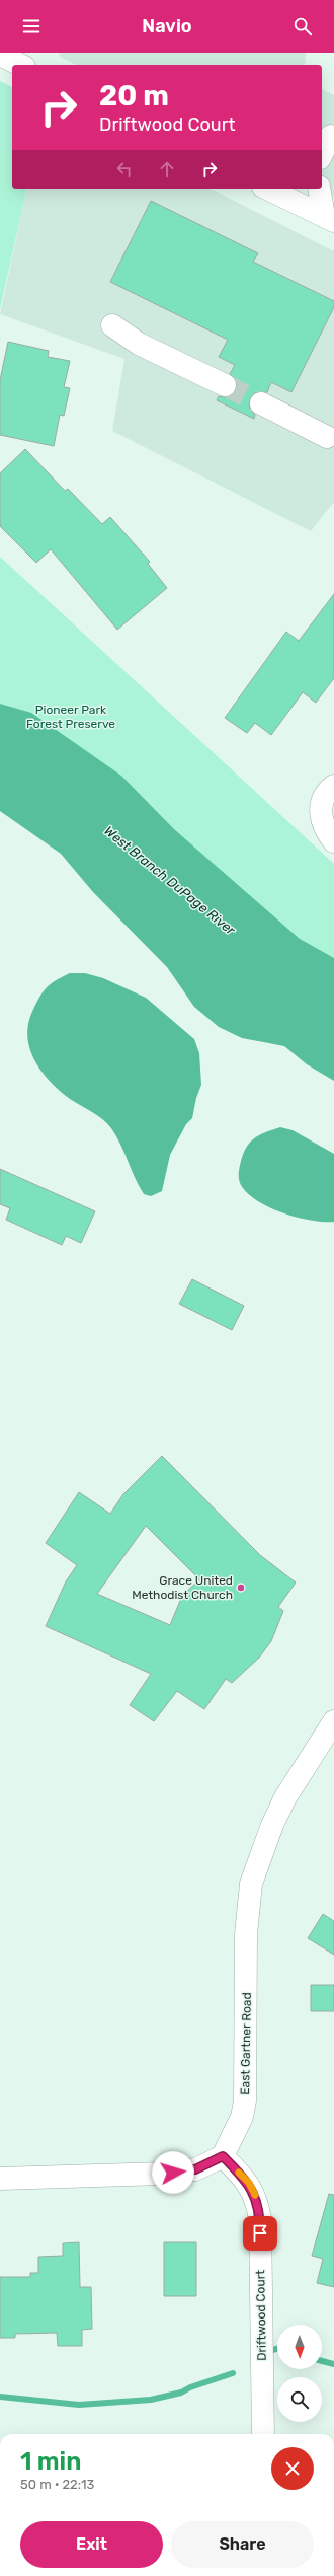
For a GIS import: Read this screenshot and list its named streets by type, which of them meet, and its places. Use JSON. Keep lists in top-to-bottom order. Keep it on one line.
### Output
{"streets":{"street":["East Gartner Road","Driftwood Court"]},"crossings":[["East Gartner Road","Driftwood Court"]],"water":["West Branch DuPage River"],"parks":["Pioneer Park Forest Preserve"],"places":["Grace United Methodist Church"],"north":"bottom","page":{"header":"Navio","turn":["20 m","Driftwood Court"],"heading":["1 min","50 m · 22:13"],"buttons":["Exit","Share"]}}
